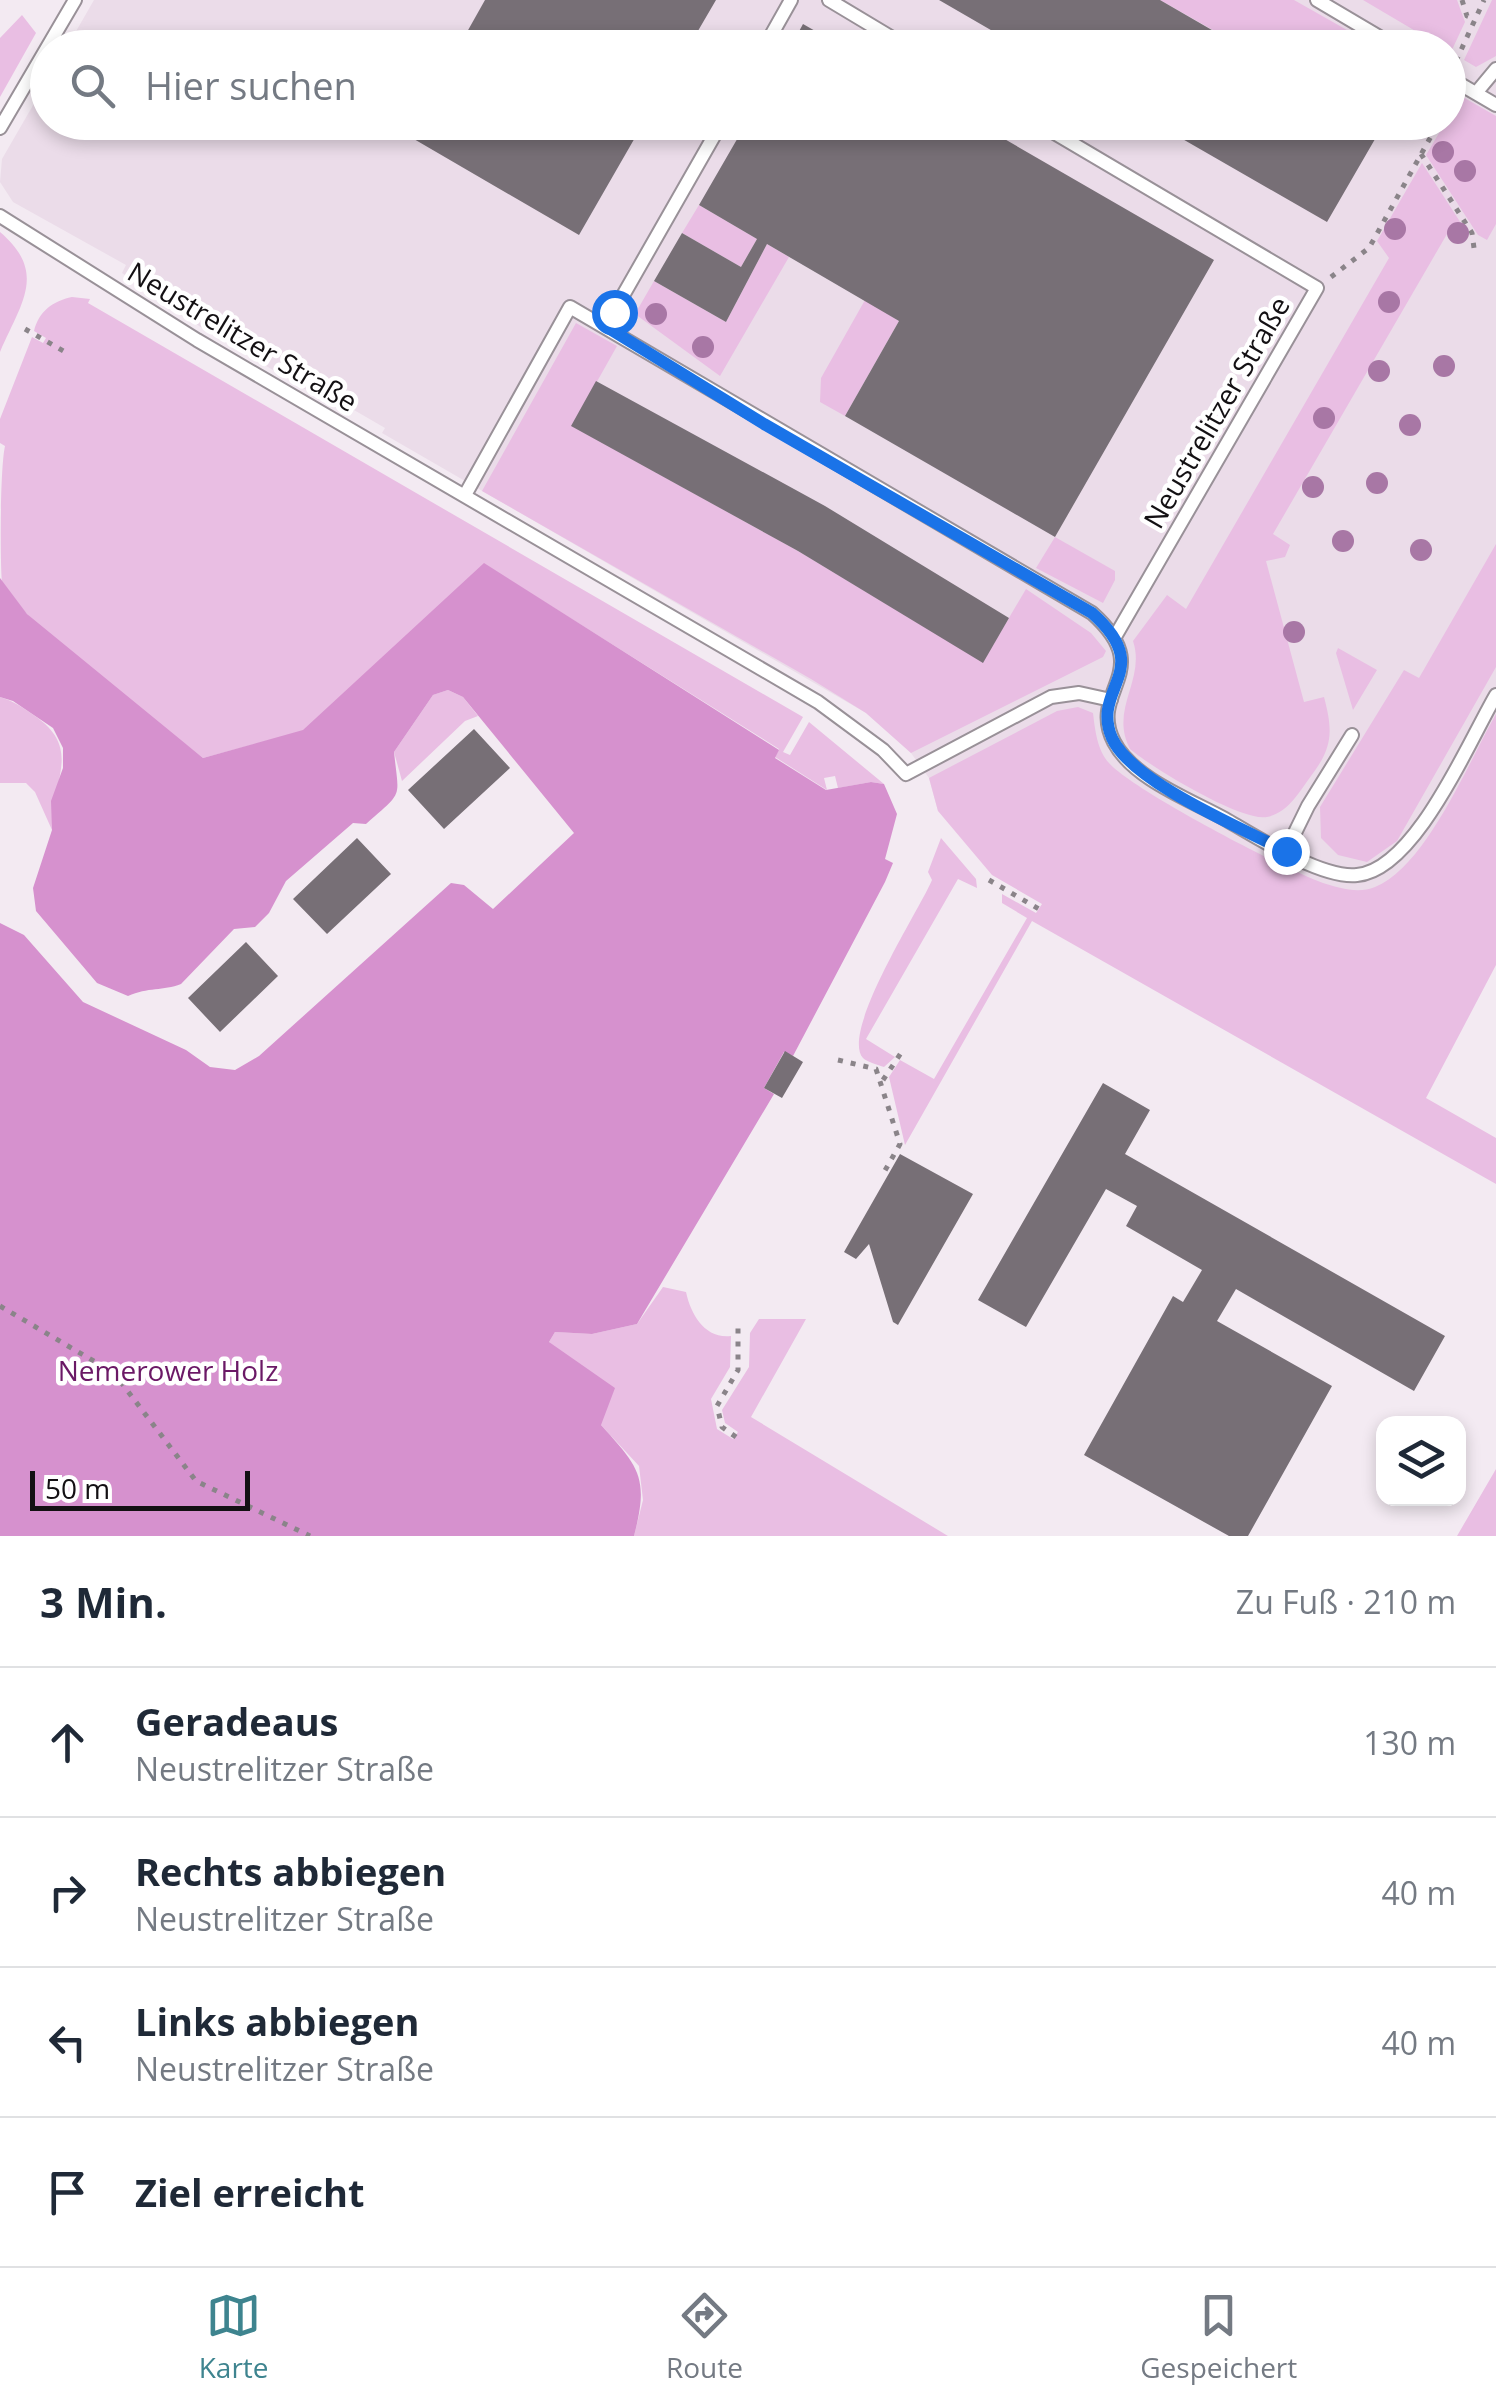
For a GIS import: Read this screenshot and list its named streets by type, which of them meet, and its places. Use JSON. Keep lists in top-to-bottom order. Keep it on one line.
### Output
{"streets":{"lane":["Neustrelitzer Straße"]},"parks":["Nemerower Holz"],"scale_bar":"50 m","page":{"search":"Hier suchen","scale":"50 m","heading":["3 Min.","Zu Fuß · 210 m"],"list":[["Geradeaus","Neustrelitzer Straße","130 m"],["Rechts abbiegen","Neustrelitzer Straße","40 m"],["Links abbiegen","Neustrelitzer Straße","40 m"],"Ziel erreicht"],"nav":["Karte","Route","Gespeichert"]}}
